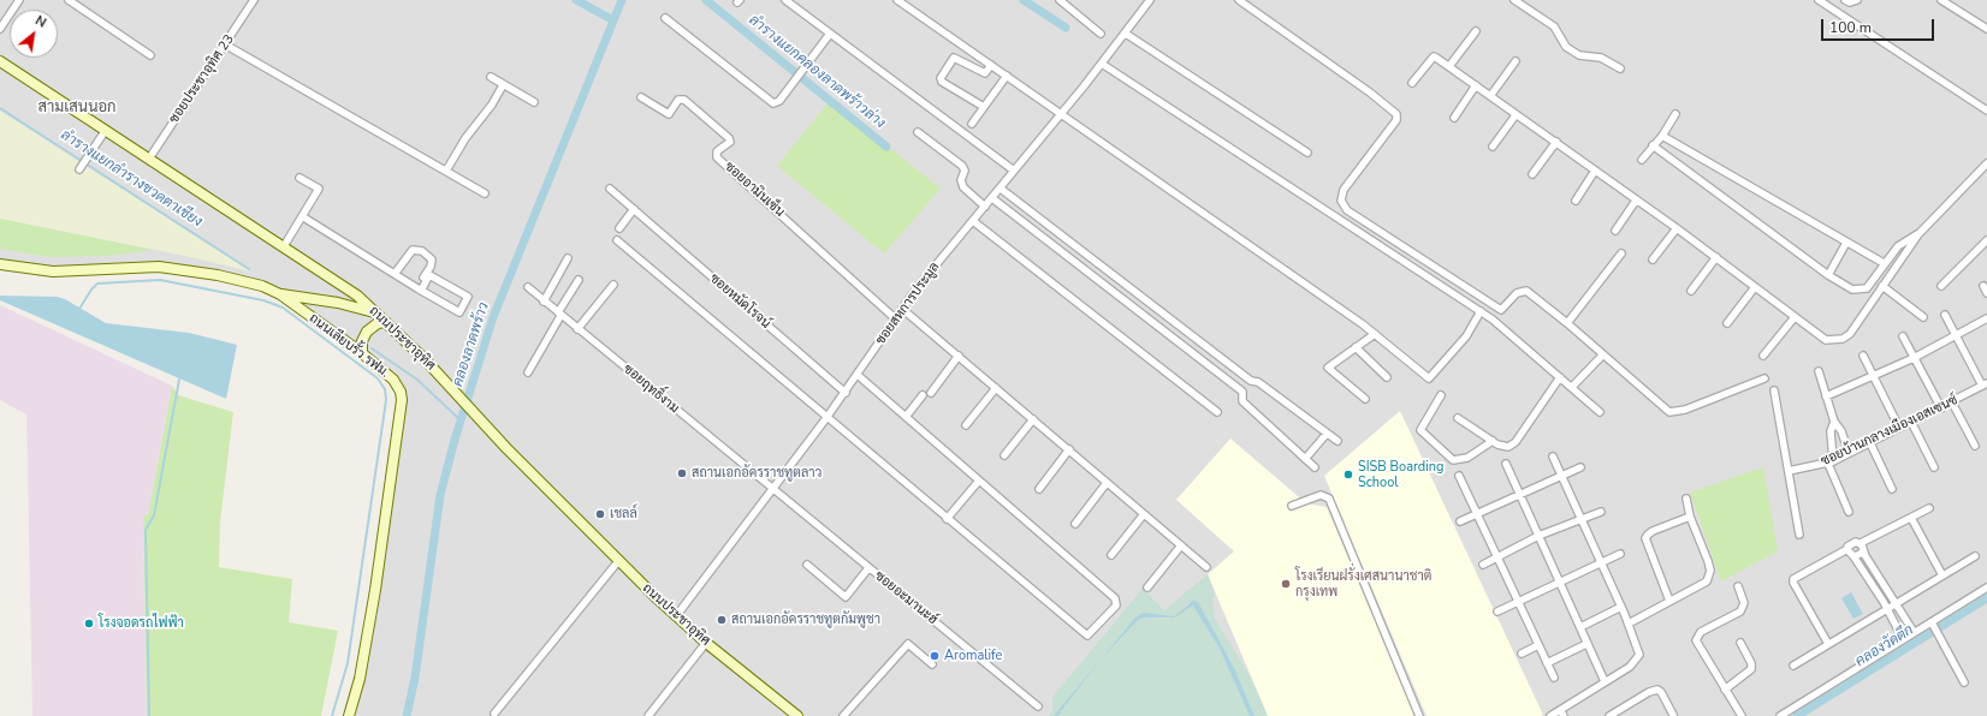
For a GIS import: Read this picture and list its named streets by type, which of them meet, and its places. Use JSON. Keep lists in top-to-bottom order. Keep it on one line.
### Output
{"streets":{"main road":["ถนนประชาอุทิศ","ถนนเลียบรั้ว รฟม."],"street":["ซอยประชาอุทิศ 23","ซอยอามินเซ็น","ซอยหมัดโรจน์","ซอยสหการประมูล","ซอยฤทธิ์งาม","ซอยบ้านกลางเมืองเอสเซนซ์","ซอยอะมานะฮ์"]},"crossings":[["ซอยประชาอุทิศ 23","ถนนประชาอุทิศ"],["ซอยอามินเซ็น","ซอยสหการประมูล"],["ซอยหมัดโรจน์","ซอยสหการประมูล"],["ซอยสหการประมูล","ถนนประชาอุทิศ"],["ซอยสหการประมูล","ซอยฤทธิ์งาม"],["ซอยสหการประมูล","ซอยอะมานะฮ์"],["ซอยฤทธิ์งาม","ซอยอะมานะฮ์"]],"districts":["สามเสนนอก"],"water":["ลำรางแยกคลองลาดพร้าวล่าง","ลำรางแยกลำรางชวดตาเชียง","คลองลาดพร้าว","คลองวัดตึก"],"places":["สถานเอกอัครราชทูตลาว","SISB Boarding School","เชลล์","โรงเรียนฝรั่งเศสนานาชาติ กรุงเทพ","สถานเอกอัครราชทูตกัมพูชา","โรงจอดรถไฟฟ้า","Aromalife"],"scale_bar":"100 m","north":"top right"}
